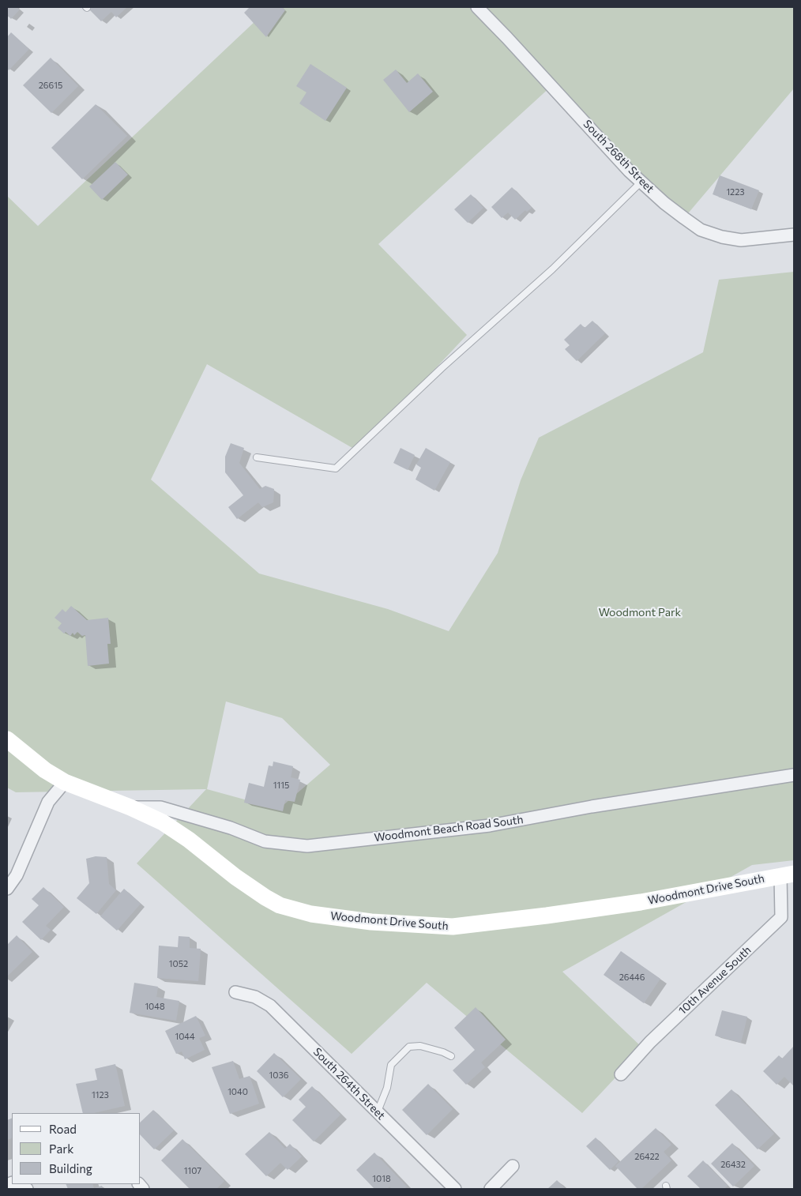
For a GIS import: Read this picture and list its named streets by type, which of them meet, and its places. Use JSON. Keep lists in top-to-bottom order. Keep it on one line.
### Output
{"streets":{"main road":["Woodmont Drive South"],"street":["South 268th Street","Woodmont Beach Road South","10th Avenue South","South 264th Street"]},"crossings":[["Woodmont Beach Road South","Woodmont Drive South"],["Woodmont Drive South","10th Avenue South"]],"parks":["Woodmont Park"],"house_numbers":["26615","1223","1115","1052","26446","1048","1044","1036","1040","1123","26422","26432","1107","1018"],"legend":["Road","Park","Building"]}
